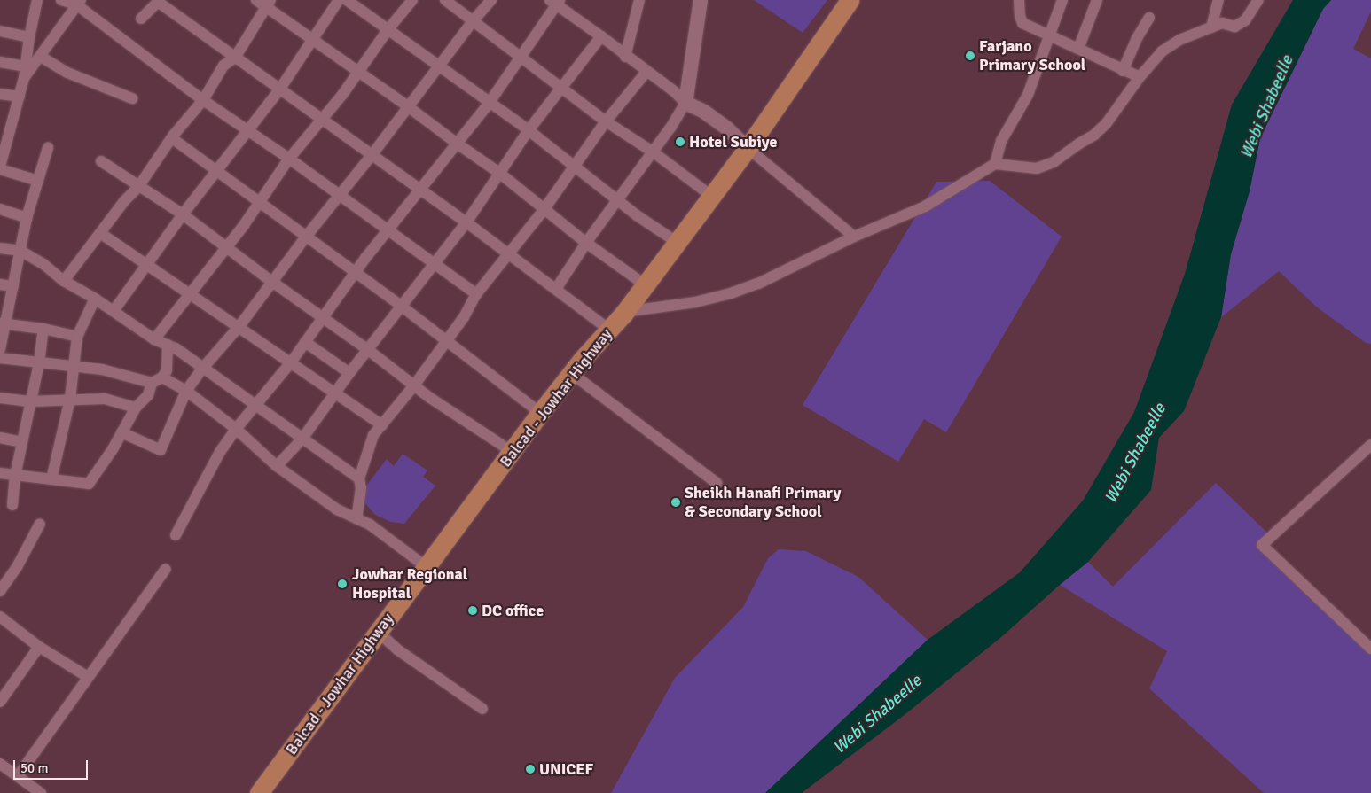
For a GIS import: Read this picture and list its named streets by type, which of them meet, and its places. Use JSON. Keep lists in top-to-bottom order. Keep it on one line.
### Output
{"streets":{"main road":["Balcad - Jowhar Highway"]},"water":["Webi Shabeelle"],"places":["Farjano Primary School","Hotel Subiye","Sheikh Hanafi Primary & Secondary School","Jowhar Regional Hospital","DC office","UNICEF"],"scale_bar":"50 m"}
